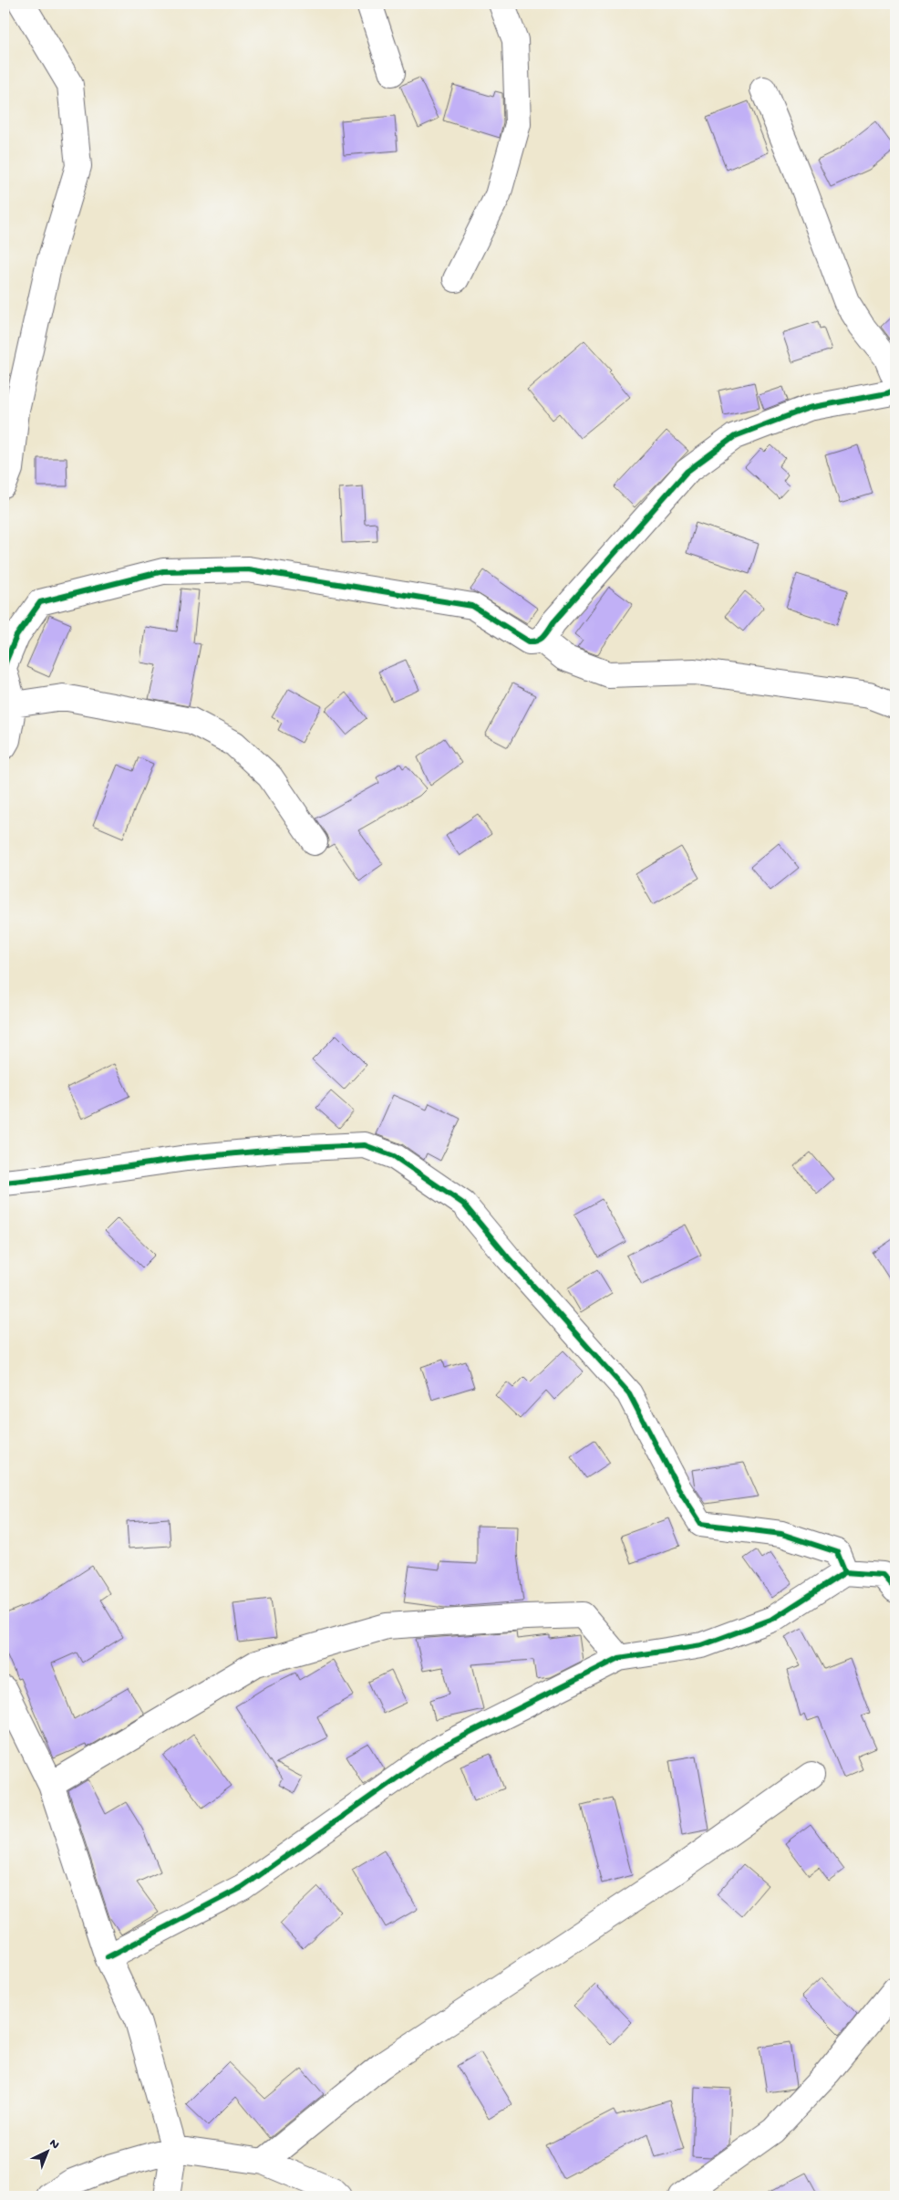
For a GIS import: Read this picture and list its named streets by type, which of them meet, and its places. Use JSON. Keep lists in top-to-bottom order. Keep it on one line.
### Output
{"north":"top right"}
